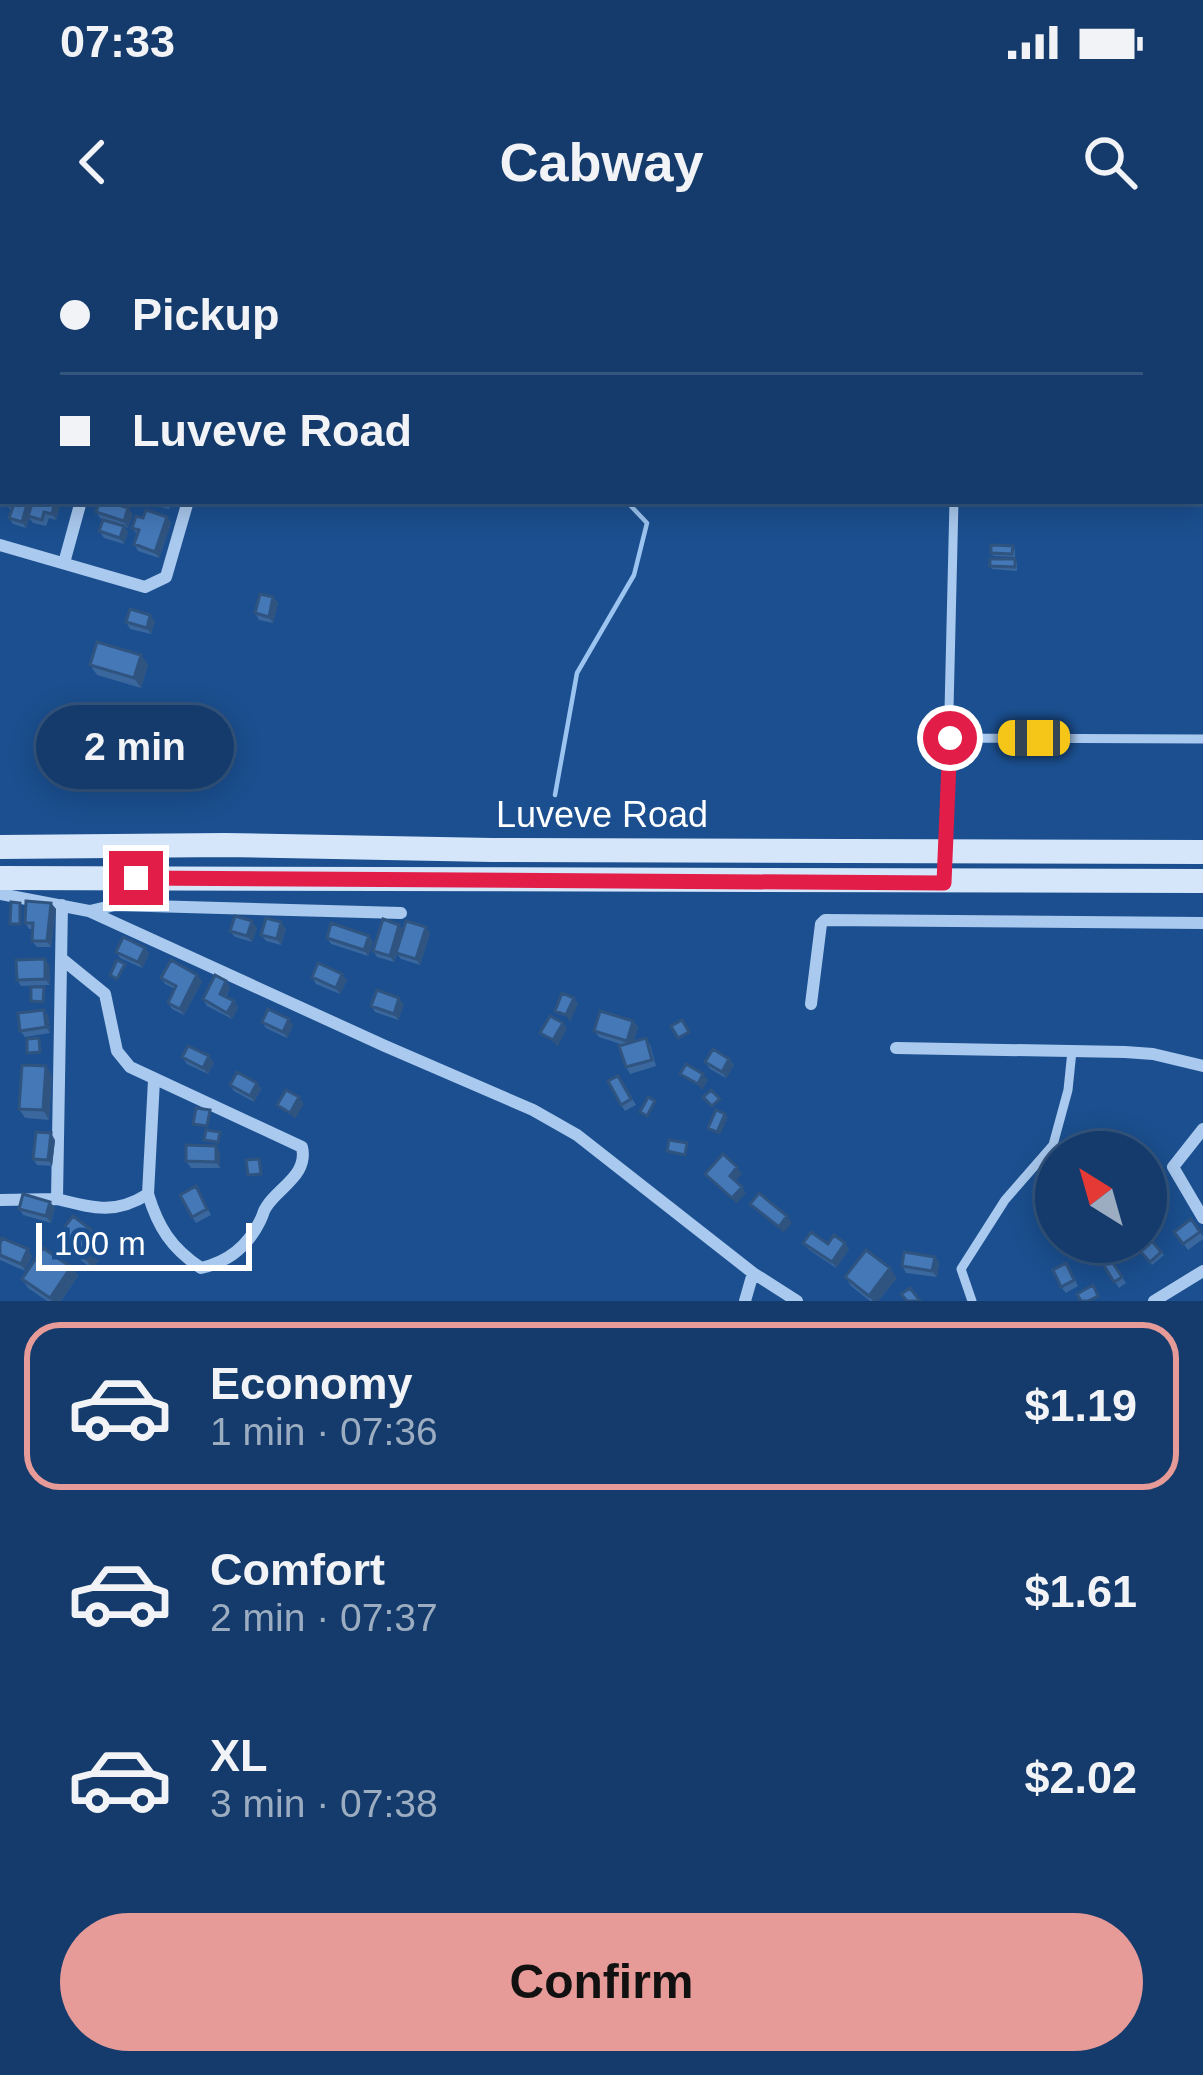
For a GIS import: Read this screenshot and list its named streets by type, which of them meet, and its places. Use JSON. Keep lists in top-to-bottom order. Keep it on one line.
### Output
{"streets":{"street":["Luveve Road"]},"scale_bar":"100 m","north":"top left","page":{"status":"07:33","header":"Cabway","banner":["Pickup","Luveve Road"],"bubble":"2 min","scale":"100 m","list":[{"name":"Economy","note":"1 min · 07:36","value":"$1.19"},{"name":"Comfort","note":"2 min · 07:37","value":"$1.61"},{"name":"XL","note":"3 min · 07:38","value":"$2.02"}],"buttons":"Confirm"}}
